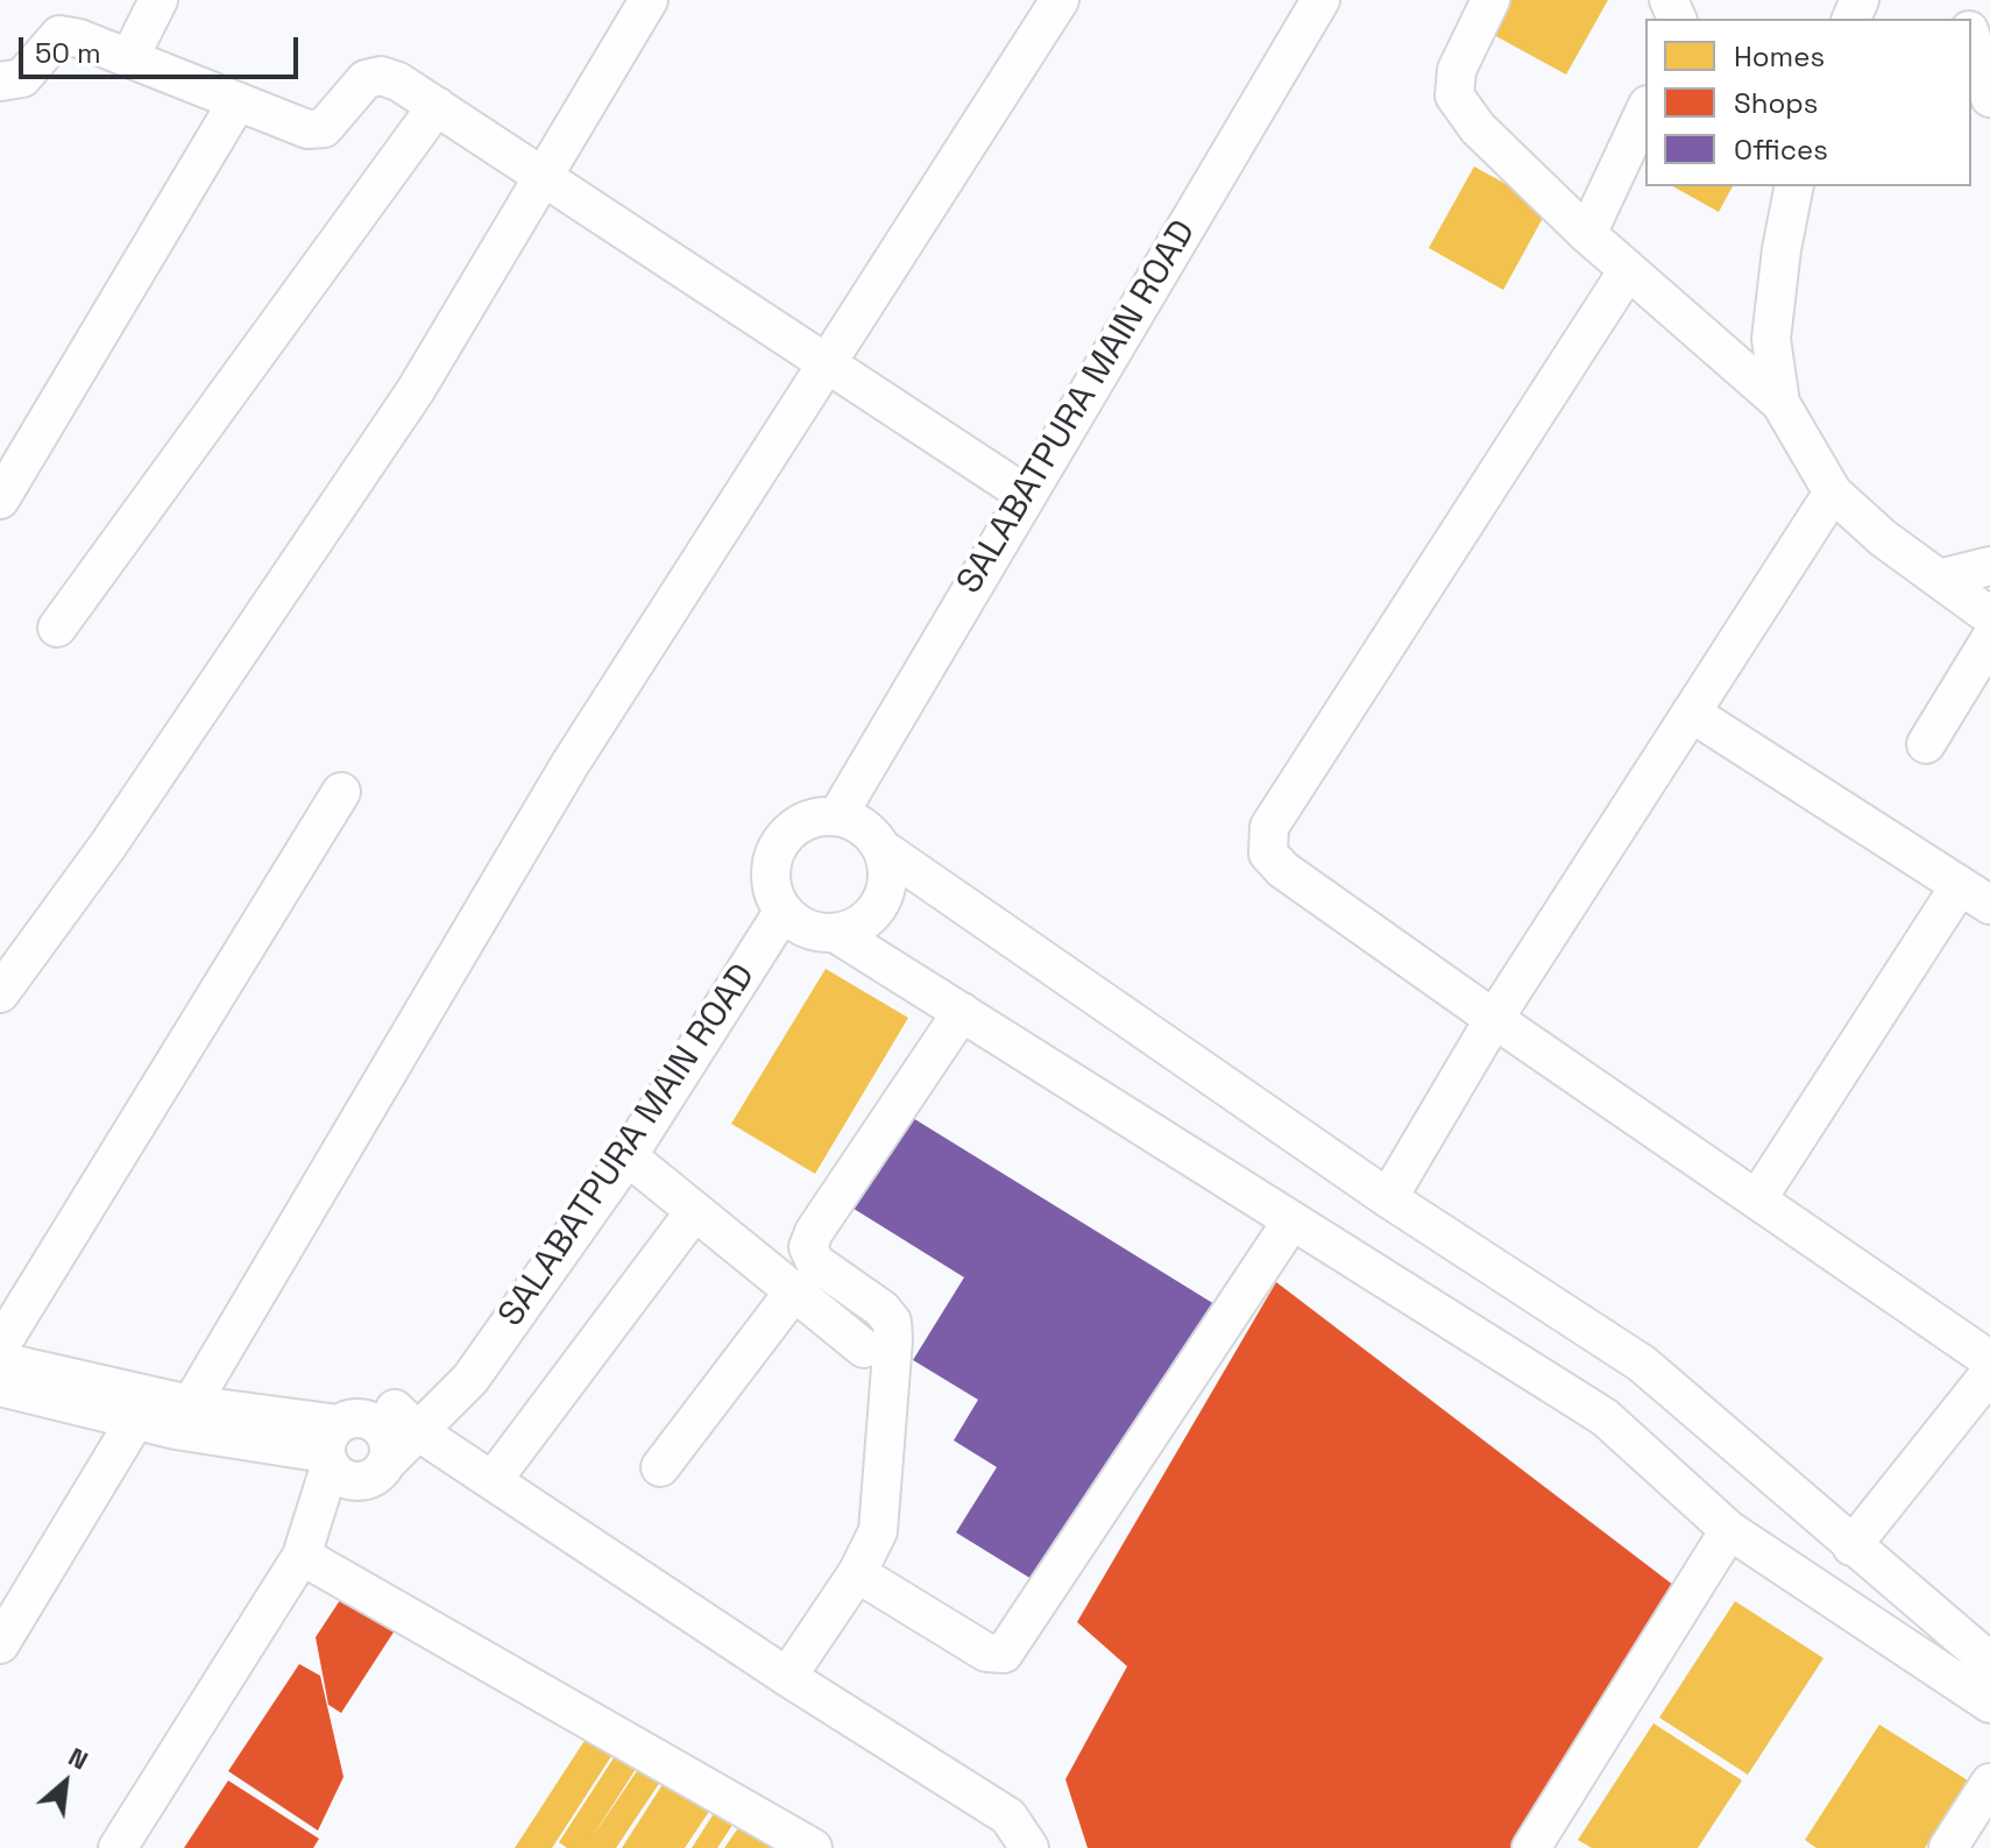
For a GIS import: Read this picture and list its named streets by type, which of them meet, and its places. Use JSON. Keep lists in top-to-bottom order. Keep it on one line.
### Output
{"streets":{"street":["SALABATPURA MAIN ROAD"]},"legend":["Homes","Shops","Offices"],"scale_bar":"50 m","north":"top right"}
